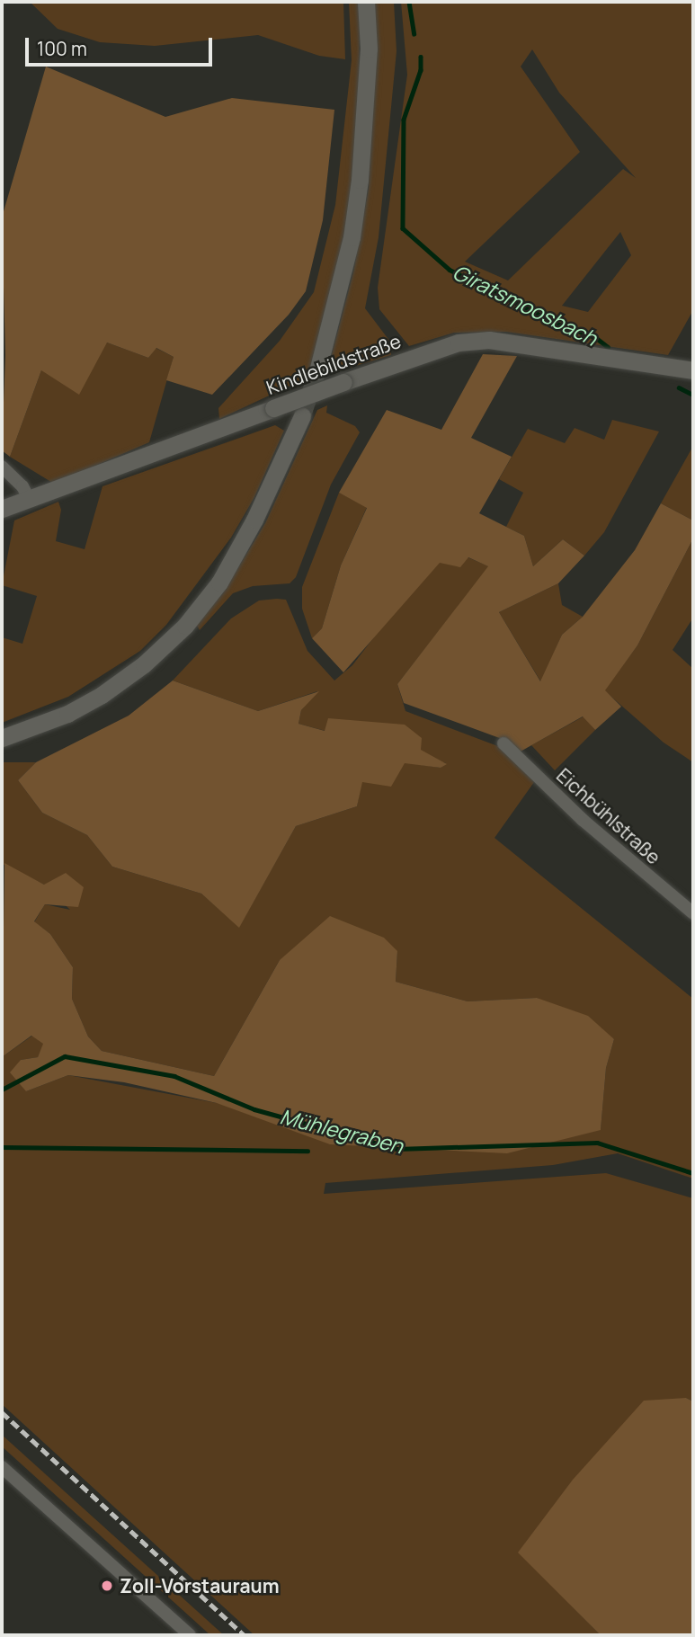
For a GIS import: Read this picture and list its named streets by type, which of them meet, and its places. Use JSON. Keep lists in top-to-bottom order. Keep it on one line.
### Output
{"streets":{"main road":["Kindlebildstraße"],"street":["Eichbühlstraße"]},"water":["Giratsmoosbach","Mühlegraben"],"places":["Zoll-Vorstauraum"],"scale_bar":"100 m"}
